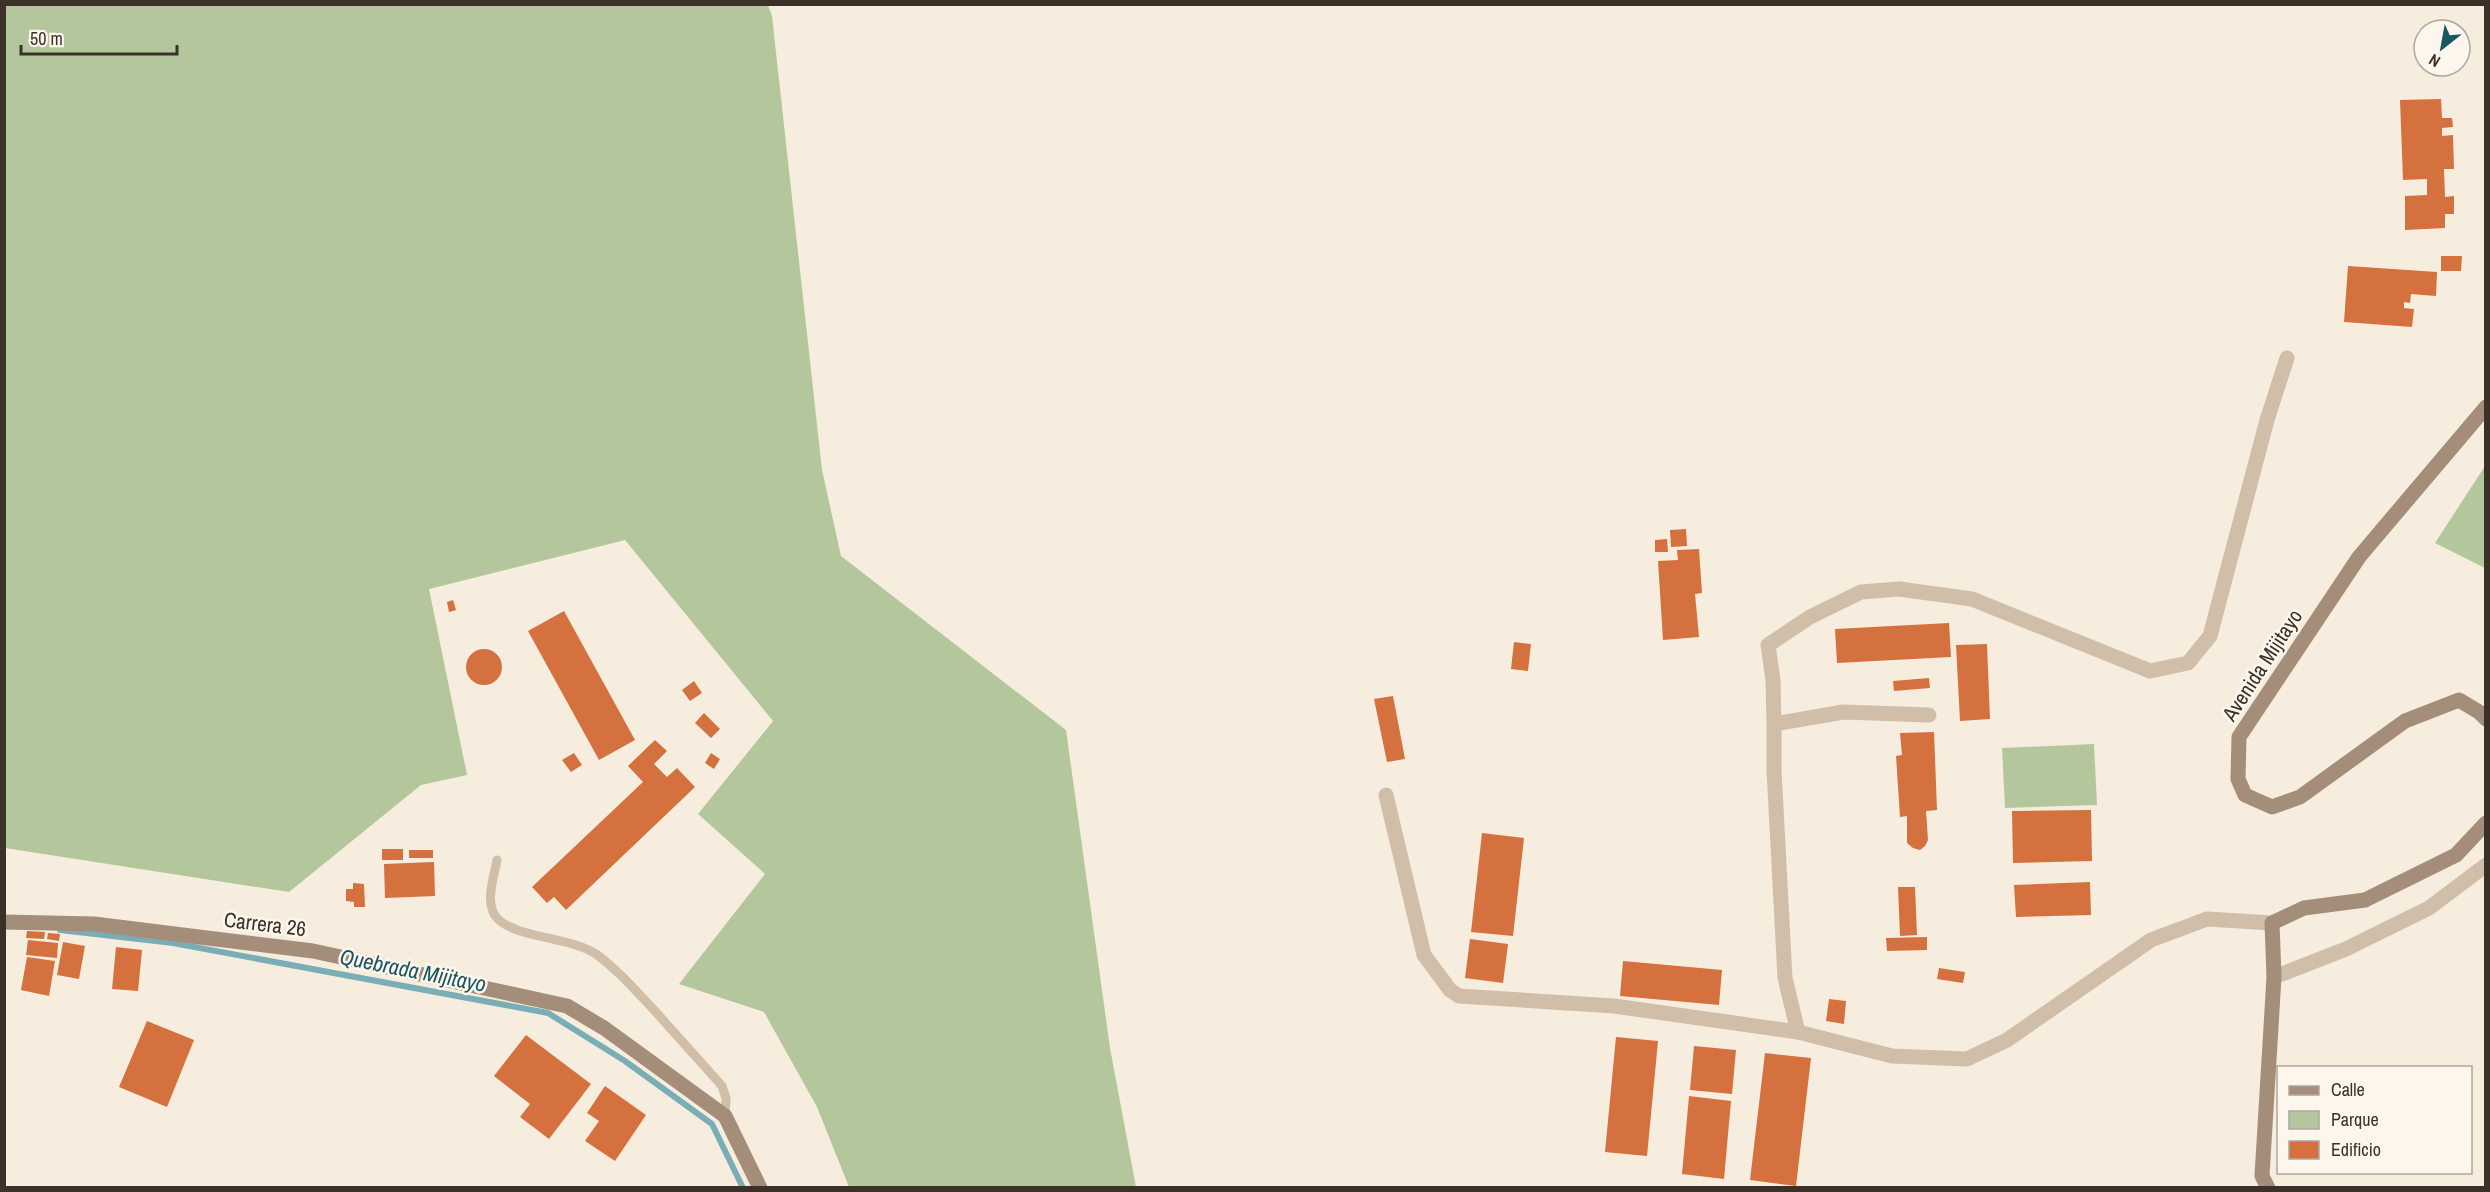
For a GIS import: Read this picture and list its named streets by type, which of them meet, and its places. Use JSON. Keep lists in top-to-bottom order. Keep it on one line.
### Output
{"streets":{"street":["Avenida Mijitayo","Carrera 26"]},"water":["Quebrada Mijitayo"],"legend":["Calle","Parque","Edificio"],"scale_bar":"50 m","north":"bottom left"}
